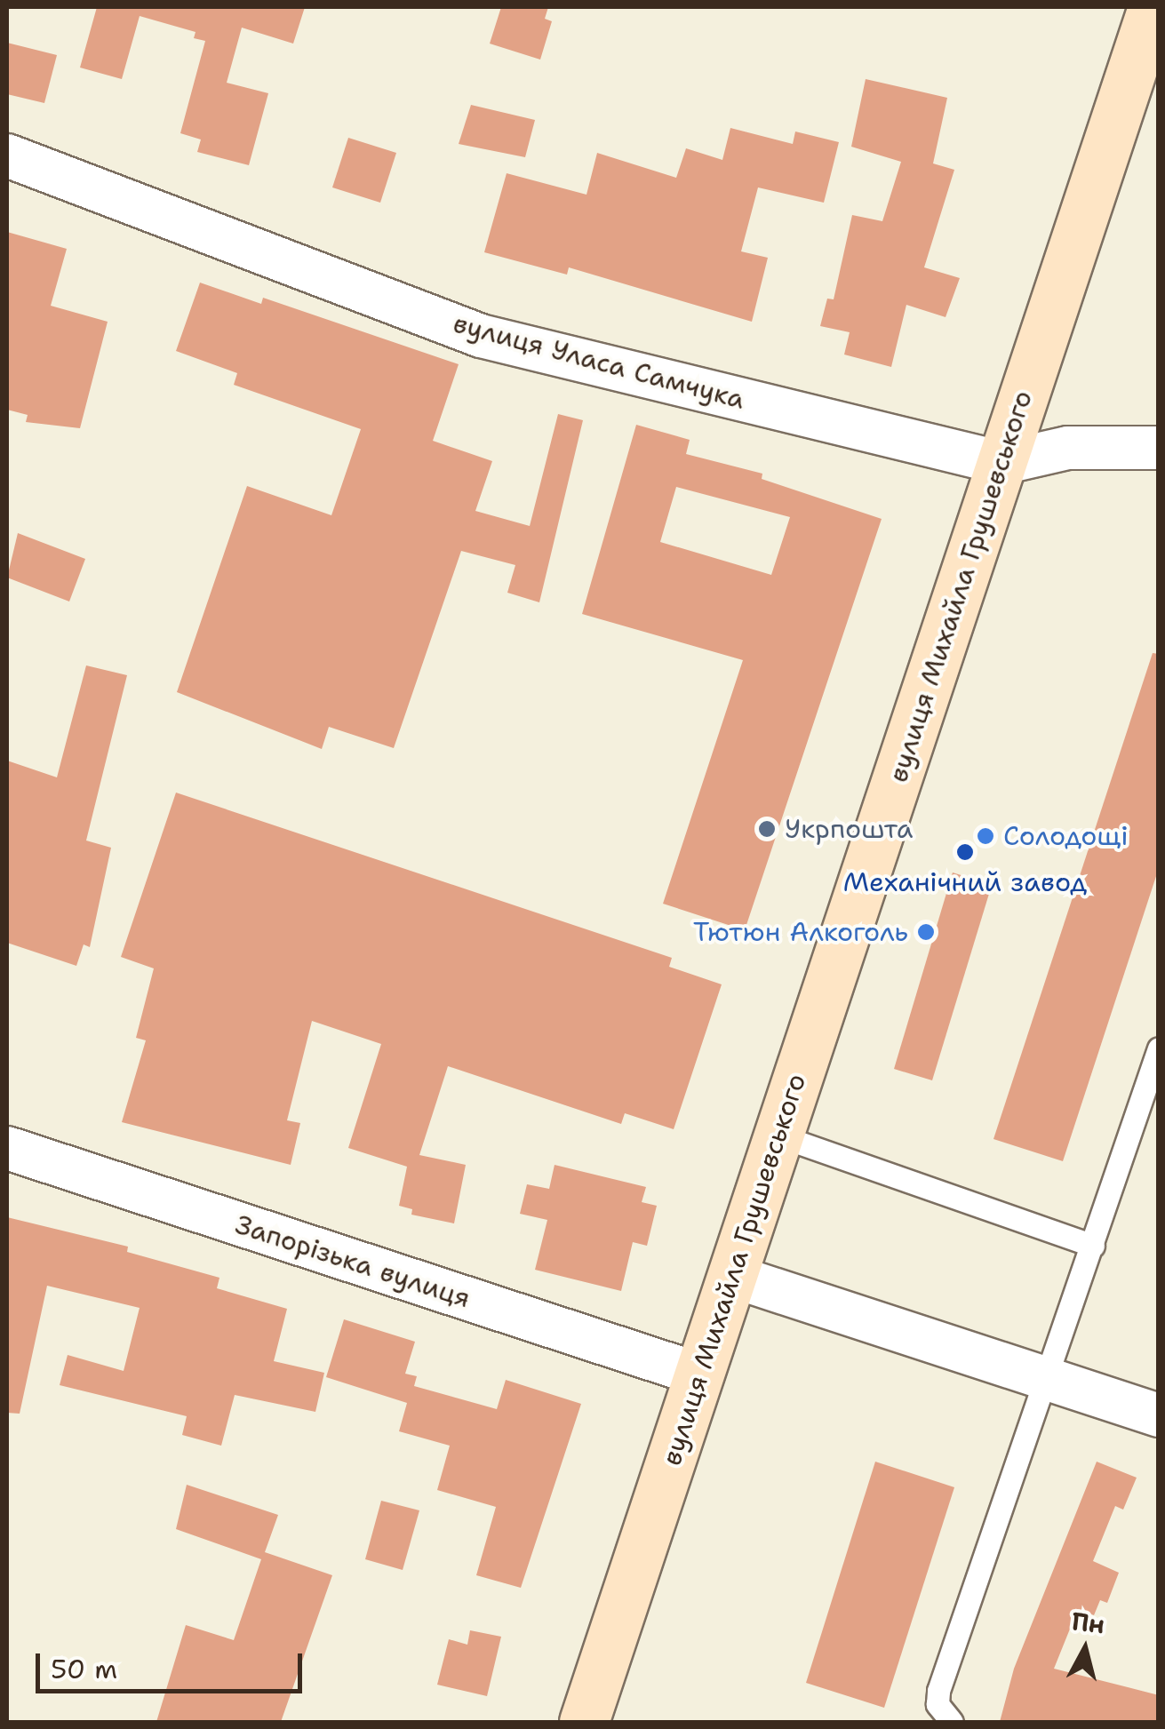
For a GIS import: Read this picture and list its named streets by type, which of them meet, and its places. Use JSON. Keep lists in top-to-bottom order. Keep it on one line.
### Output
{"streets":{"main road":["вулиця Михайла Грушевського"],"street":["вулиця Уласа Самчука","Запорізька вулиця"]},"crossings":[["вулиця Уласа Самчука","вулиця Михайла Грушевського"],["вулиця Михайла Грушевського","Запорізька вулиця"]],"places":["Укрпошта","Солодощі","Механічний завод","Тютюн Алкоголь"],"scale_bar":"50 m","north":"top"}
